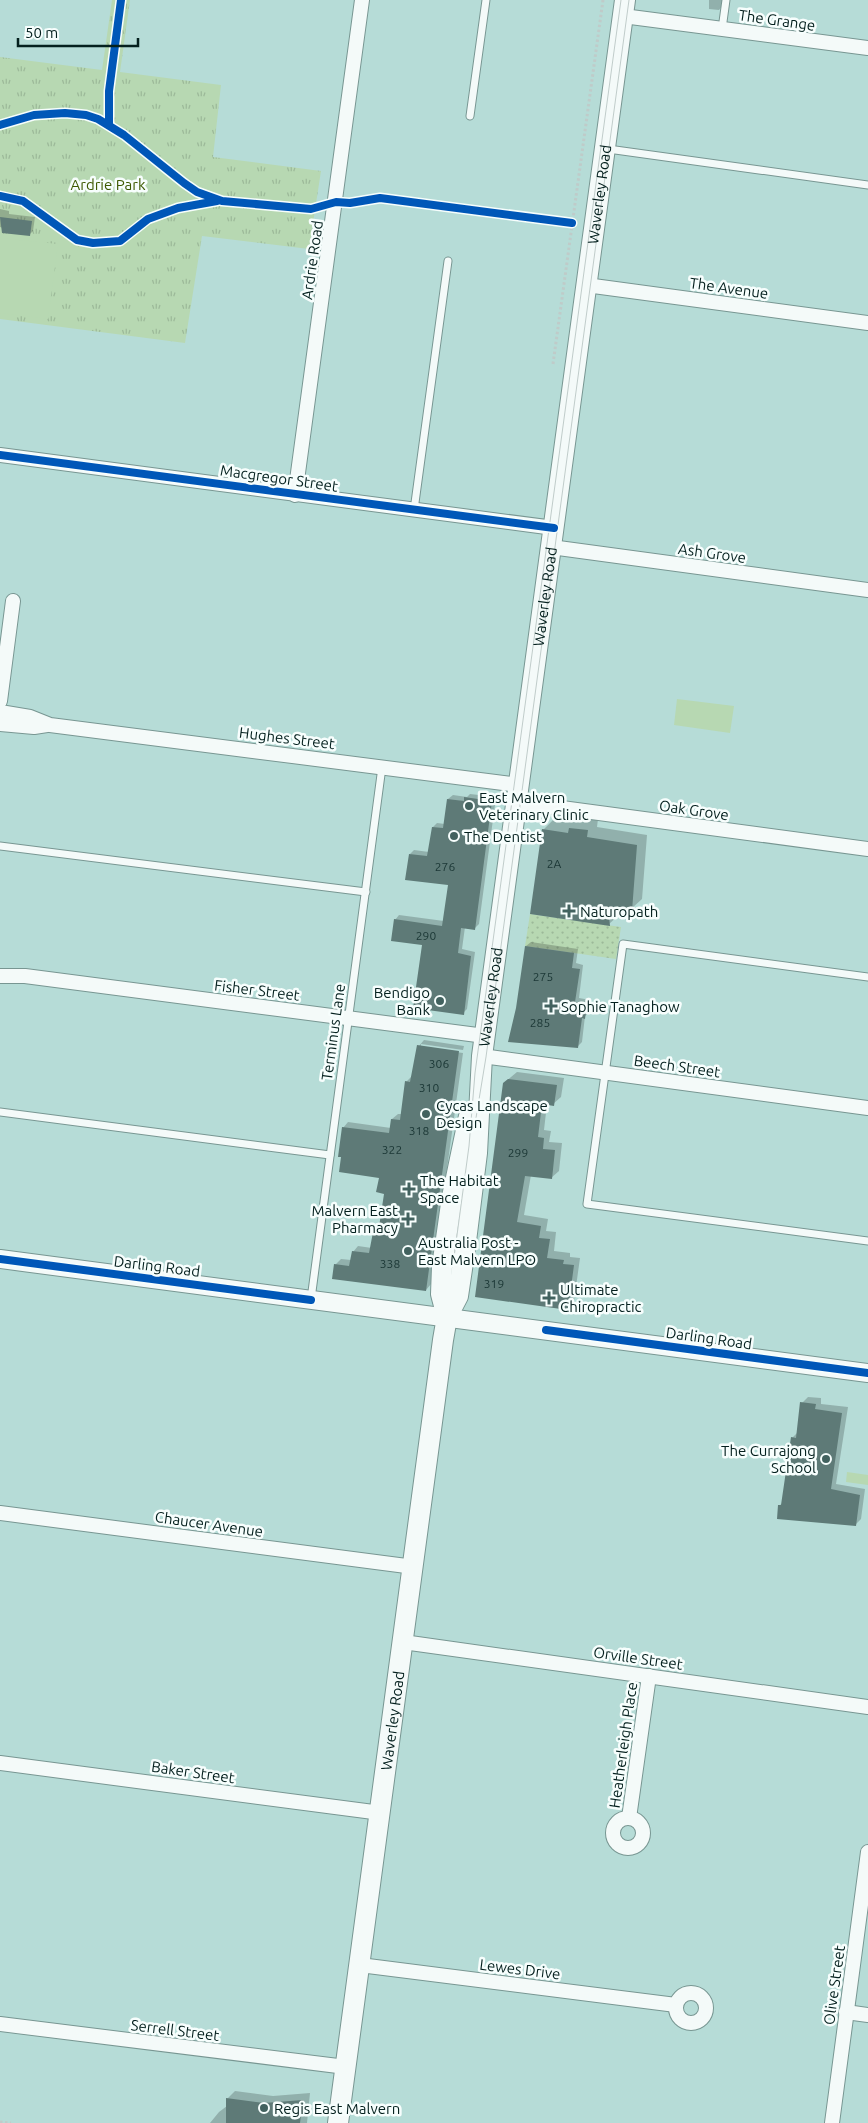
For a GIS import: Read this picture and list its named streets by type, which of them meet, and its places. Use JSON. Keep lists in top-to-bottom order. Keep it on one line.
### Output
{"streets":{"main road":["Waverley Road"],"street":["The Grange","Ardrie Road","The Avenue","Macgregor Street","Ash Grove","Hughes Street","Oak Grove","Fisher Street","Beech Street","Darling Road","Chaucer Avenue","Orville Street","Heatherleigh Place","Baker Street","Lewes Drive","Olive Street","Serrell Street"],"lane":["Terminus Lane"]},"crossings":[["The Grange","Waverley Road"],["Waverley Road","The Avenue"],["Waverley Road","Macgregor Street"],["Waverley Road","Ash Grove"],["Waverley Road","Hughes Street"],["Waverley Road","Oak Grove"],["Waverley Road","Fisher Street"],["Waverley Road","Beech Street"],["Waverley Road","Darling Road"],["Waverley Road","Chaucer Avenue"],["Waverley Road","Orville Street"],["Waverley Road","Baker Street"],["Waverley Road","Lewes Drive"],["Waverley Road","Serrell Street"],["Ardrie Road","Macgregor Street"],["Macgregor Street","Ash Grove"],["Hughes Street","Oak Grove"],["Hughes Street","Terminus Lane"],["Fisher Street","Terminus Lane"],["Terminus Lane","Darling Road"],["Orville Street","Heatherleigh Place"]],"parks":["Ardrie Park"],"places":{"other":["East Malvern Veterinary Clinic","The Dentist","Bendigo Bank","Cycas Landscape Design","Australia Post - East Malvern LPO","The Currajong School","Regis East Malvern"],"health":["Naturopath","Sophie Tanaghow","The Habitat Space","Malvern East Pharmacy","Ultimate Chiropractic"]},"house_numbers":["2A","276","290","275","285","306","310","318","322","299","338","319"],"scale_bar":"50 m"}
